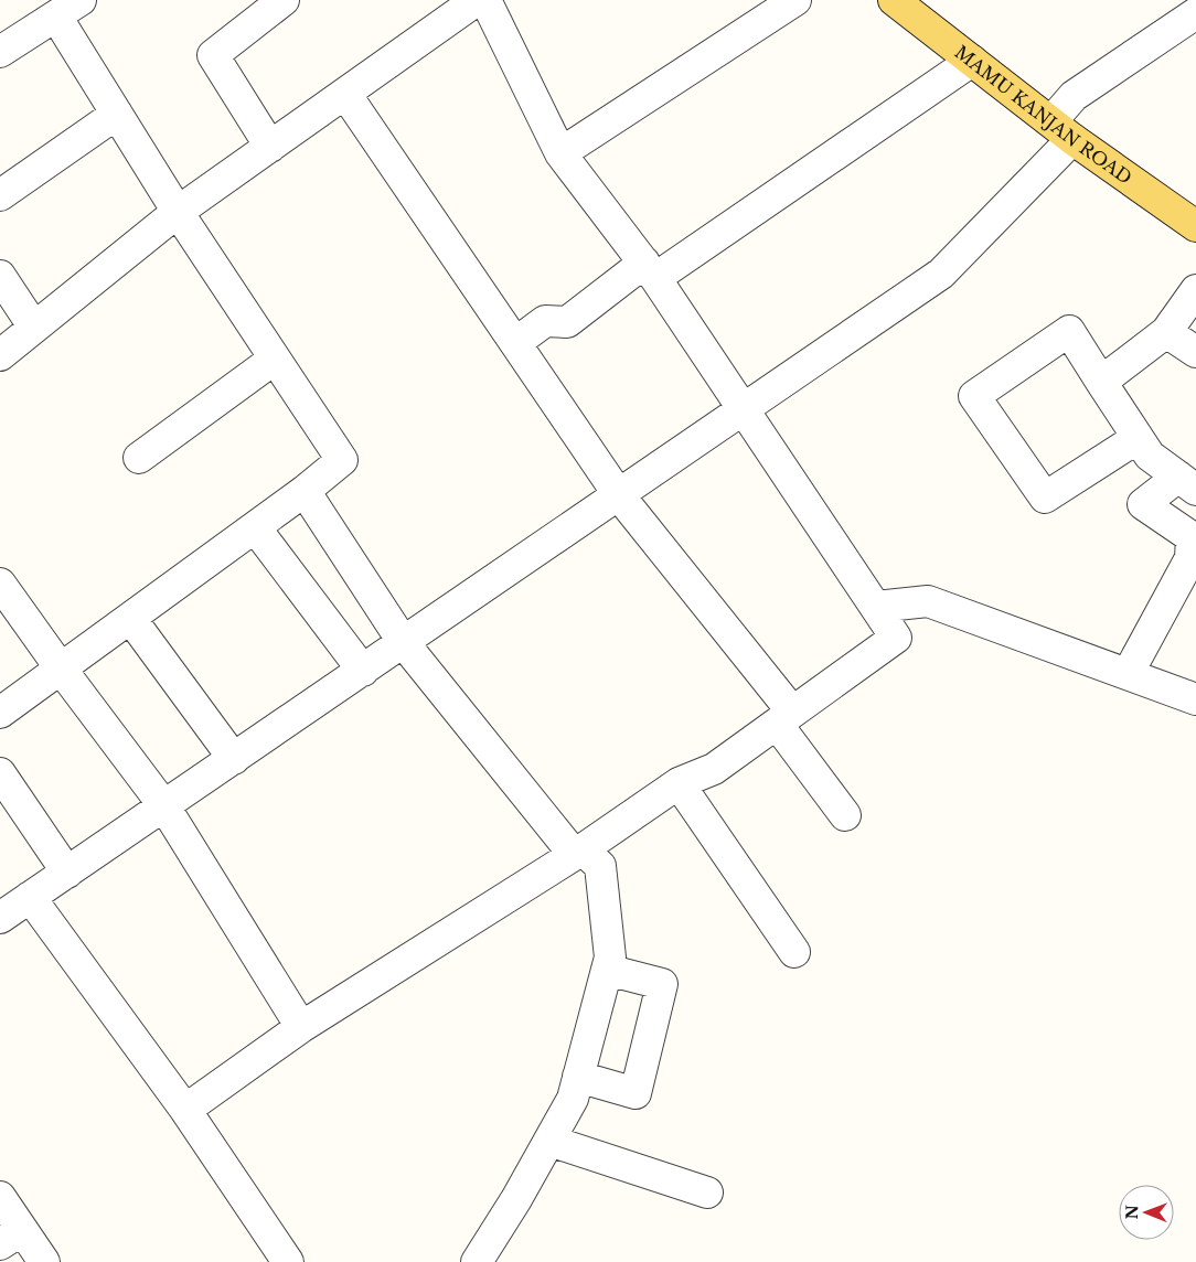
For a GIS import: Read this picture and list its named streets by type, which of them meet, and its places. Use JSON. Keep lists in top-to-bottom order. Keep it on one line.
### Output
{"streets":{"main road":["MAMU KANJAN ROAD"]},"north":"left"}
